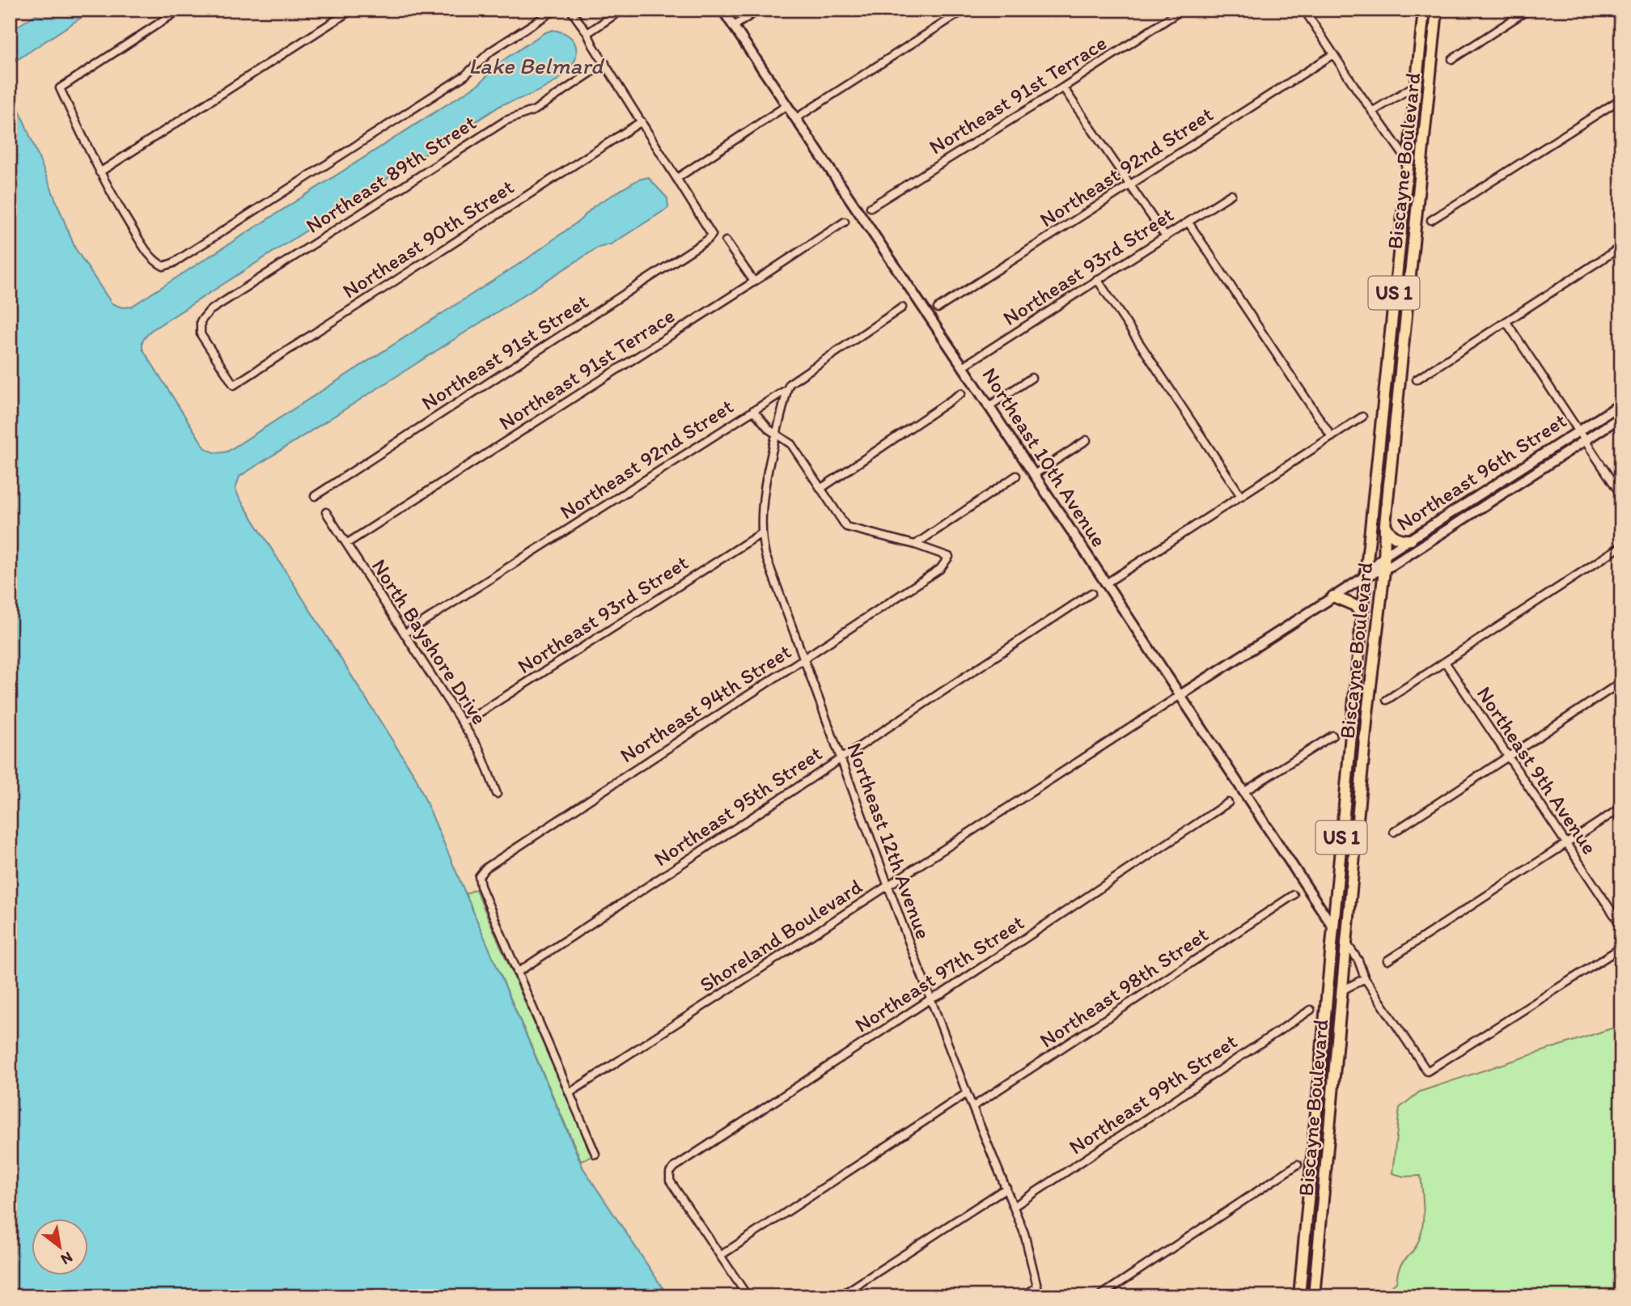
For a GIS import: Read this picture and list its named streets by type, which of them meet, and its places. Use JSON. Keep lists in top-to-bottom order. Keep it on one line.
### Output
{"streets":{"main road":["Biscayne Boulevard","US 1"],"street":["Northeast 91st Terrace","Northeast 92nd Street","Northeast 89th Street","Northeast 90th Street","Northeast 93rd Street","Northeast 91st Street","Northeast 10th Avenue","Northeast 96th Street","North Bayshore Drive","Northeast 94th Street","Northeast 9th Avenue","Northeast 95th Street","Northeast 12th Avenue","Shoreland Boulevard","Northeast 97th Street","Northeast 98th Street","Northeast 99th Street"]},"crossings":[["Northeast 91st Terrace","North Bayshore Drive"],["Biscayne Boulevard","Northeast 10th Avenue"],["Biscayne Boulevard","Northeast 96th Street"],["Northeast 92nd Street","North Bayshore Drive"],["Northeast 92nd Street","Northeast 12th Avenue"],["Northeast 89th Street","Northeast 90th Street"],["Northeast 93rd Street","Northeast 10th Avenue"],["Northeast 93rd Street","North Bayshore Drive"],["Northeast 93rd Street","Northeast 12th Avenue"],["Northeast 10th Avenue","Northeast 96th Street"],["Northeast 10th Avenue","Shoreland Boulevard"],["Northeast 96th Street","Shoreland Boulevard"],["Northeast 94th Street","Northeast 95th Street"],["Northeast 94th Street","Northeast 12th Avenue"],["Northeast 95th Street","Northeast 12th Avenue"],["Northeast 12th Avenue","Shoreland Boulevard"],["Northeast 12th Avenue","Northeast 97th Street"],["Northeast 12th Avenue","Northeast 98th Street"],["Northeast 12th Avenue","Northeast 99th Street"]],"water":["Lake Belmard"],"north":"bottom right"}
